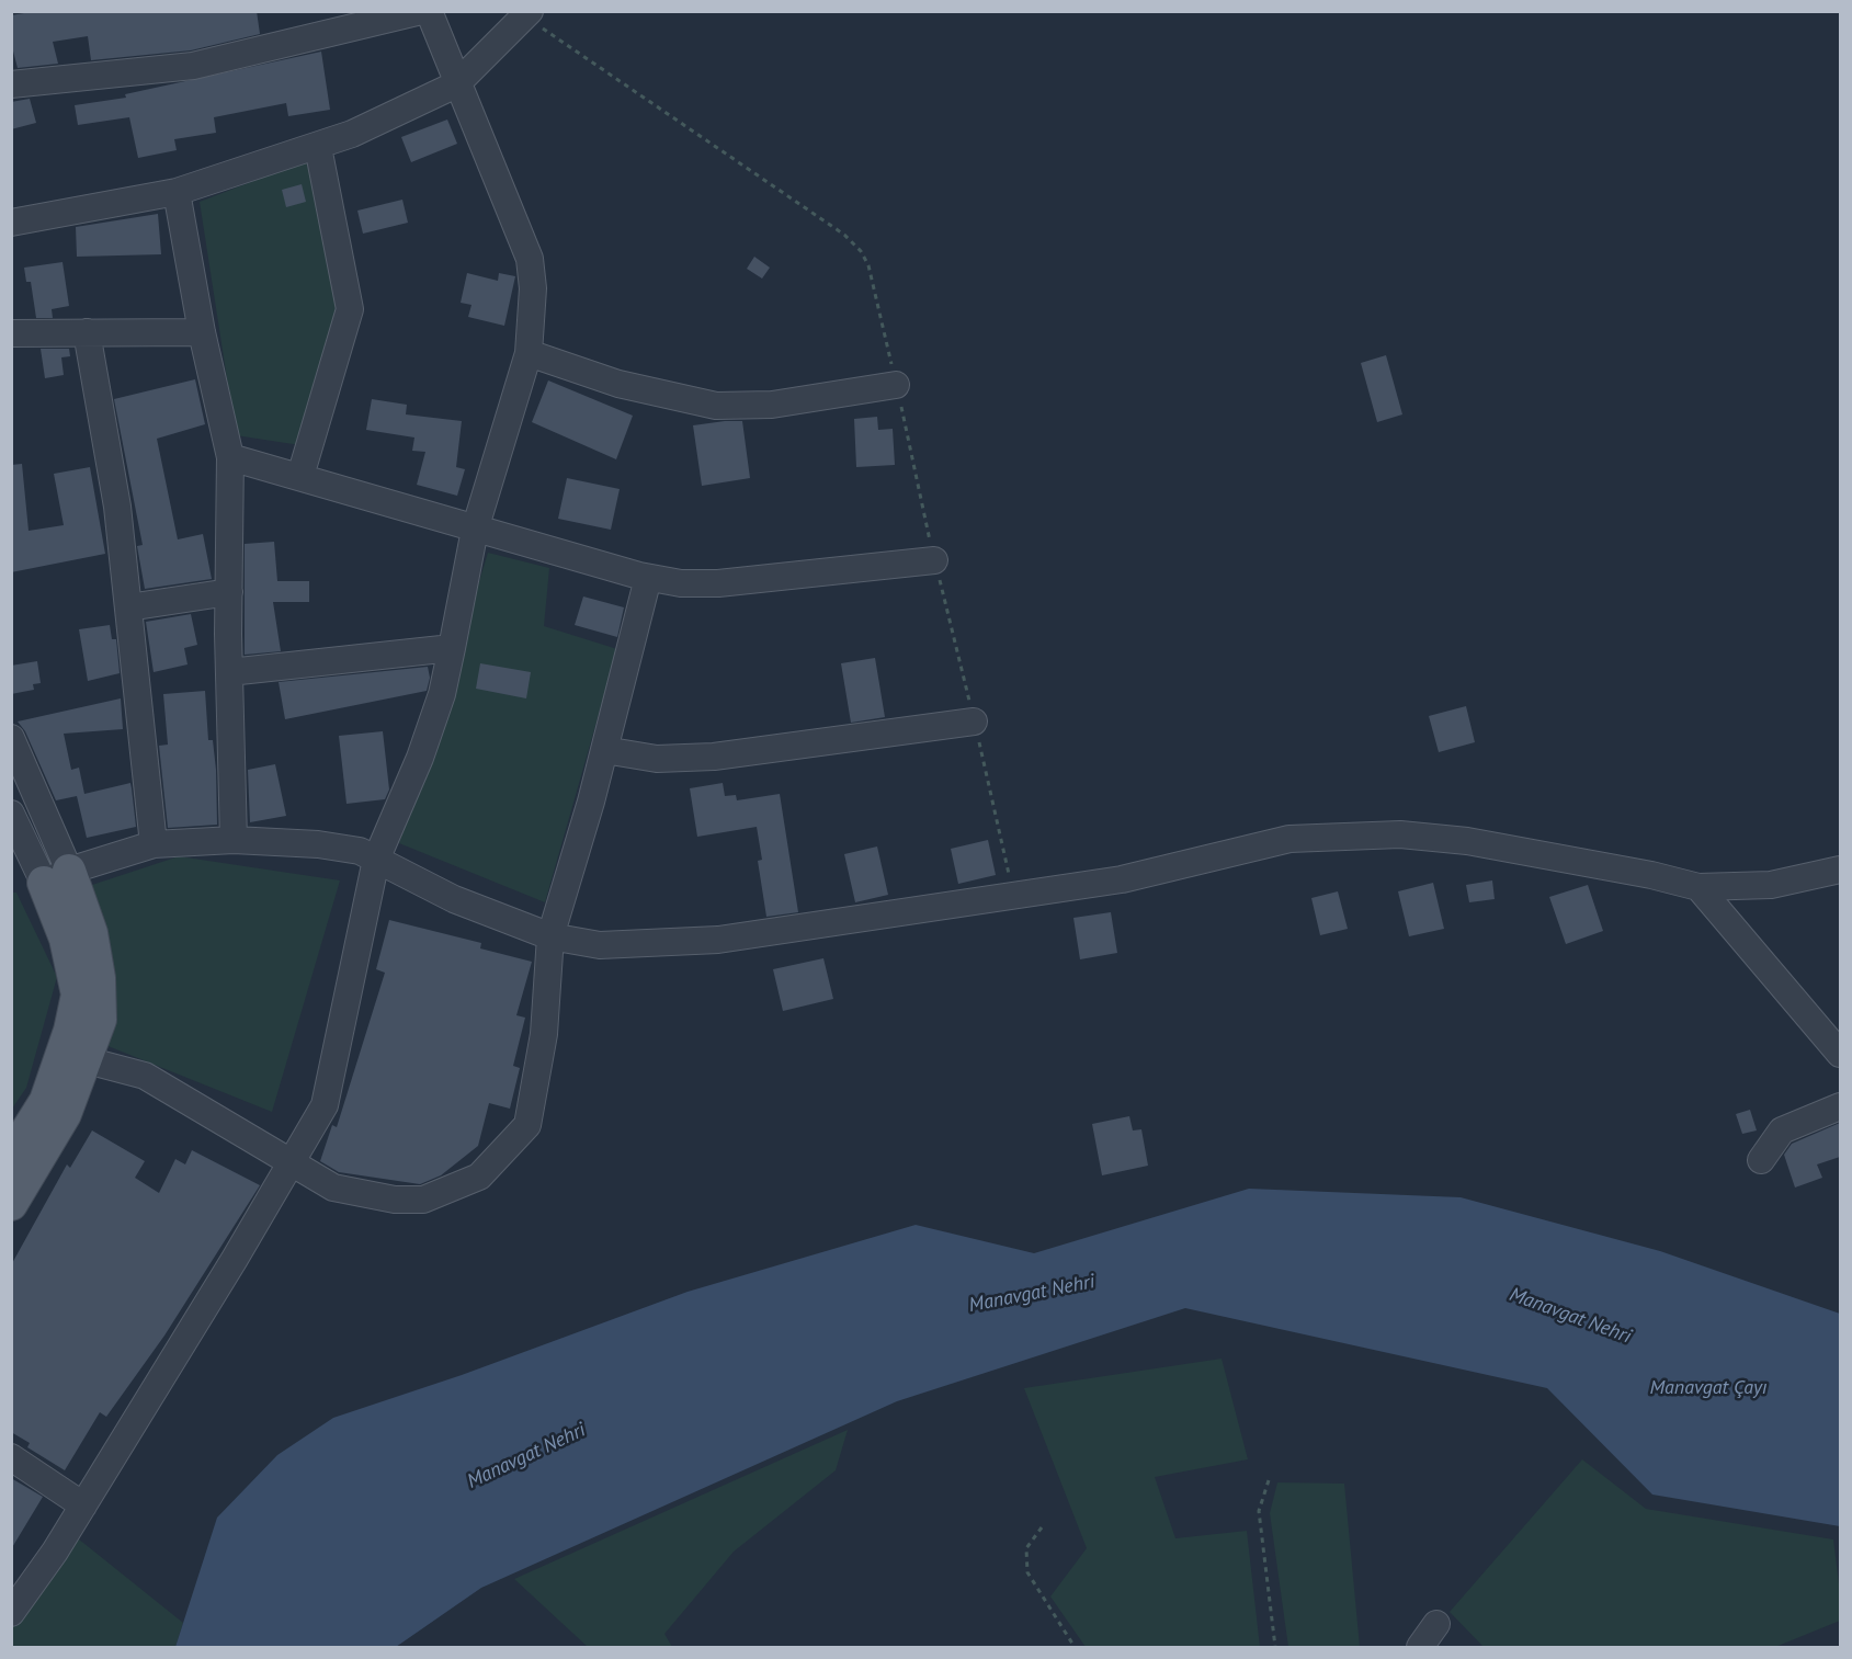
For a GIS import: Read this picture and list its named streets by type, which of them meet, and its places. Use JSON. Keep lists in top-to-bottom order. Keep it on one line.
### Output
{"water":["Manavgat Nehri","Manavgat Çayı"]}
